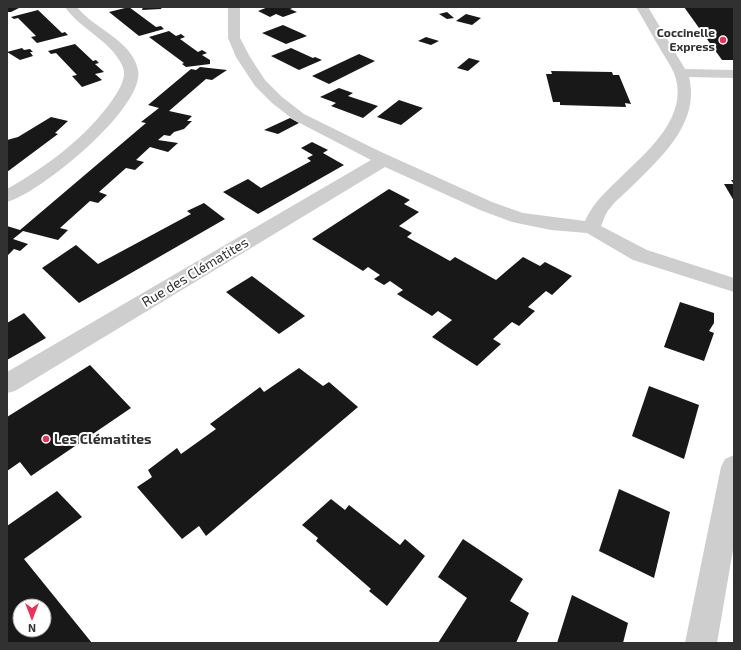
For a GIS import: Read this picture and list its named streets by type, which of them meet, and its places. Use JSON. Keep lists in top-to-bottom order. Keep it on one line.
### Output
{"streets":{"street":["Rue des Clématites"]},"places":["Coccinelle Express","Les Clématites"],"north":"bottom"}
